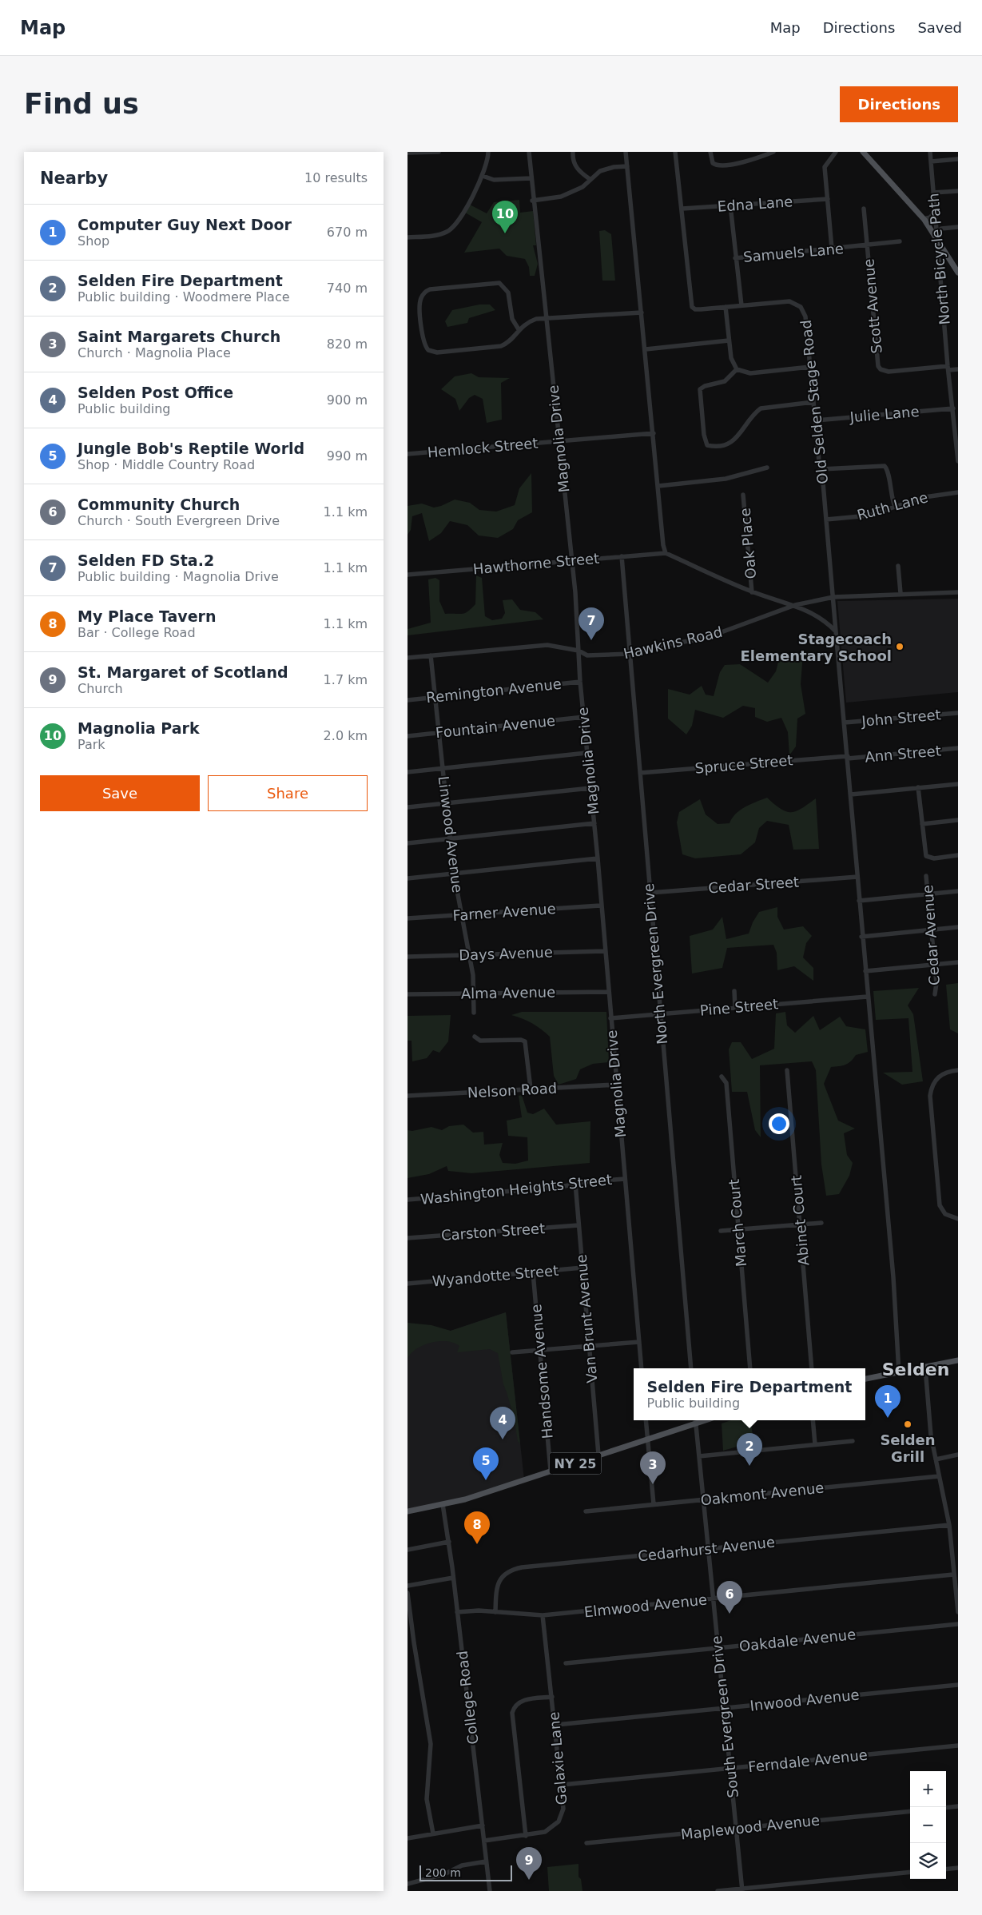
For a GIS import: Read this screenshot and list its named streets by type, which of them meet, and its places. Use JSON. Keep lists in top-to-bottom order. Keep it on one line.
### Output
{"streets":{"main road":["NY 25"],"street":["Edna Lane","Samuels Lane","North Bicycle Path","Scott Avenue","Old Selden Stage Road","Julie Lane","Magnolia Drive","Hemlock Street","Ruth Lane","Oak Place","Hawthorne Street","Hawkins Road","Remington Avenue","John Street","Fountain Avenue","Ann Street","Spruce Street","Linwood Avenue","Cedar Street","Farner Avenue","Cedar Avenue","Days Avenue","North Evergreen Drive","Alma Avenue","Pine Street","Nelson Road","Washington Heights Street","Abinet Court","March Court","Carston Street","Wyandotte Street","Van Brunt Avenue","Handsome Avenue","Oakmont Avenue","Cedarhurst Avenue","Elmwood Avenue","Oakdale Avenue","College Road","Inwood Avenue","South Evergreen Drive","Galaxie Lane","Ferndale Avenue","Maplewood Avenue"]},"crossings":[["Edna Lane","Old Selden Stage Road"],["Samuels Lane","Scott Avenue"],["North Bicycle Path","Scott Avenue"],["North Bicycle Path","Julie Lane"],["Old Selden Stage Road","Julie Lane"],["Old Selden Stage Road","Ruth Lane"],["Old Selden Stage Road","Hawkins Road"],["Old Selden Stage Road","John Street"],["Old Selden Stage Road","Ann Street"],["Old Selden Stage Road","Spruce Street"],["Old Selden Stage Road","Cedar Street"],["Old Selden Stage Road","Pine Street"],["Magnolia Drive","Hemlock Street"],["Magnolia Drive","Hawthorne Street"],["Magnolia Drive","Hawkins Road"],["Magnolia Drive","Remington Avenue"],["Magnolia Drive","Fountain Avenue"],["Magnolia Drive","Farner Avenue"],["Magnolia Drive","Days Avenue"],["Magnolia Drive","Alma Avenue"],["Magnolia Drive","Pine Street"],["Magnolia Drive","Nelson Road"],["Magnolia Drive","Washington Heights Street"],["Hawthorne Street","North Evergreen Drive"],["Hawkins Road","Linwood Avenue"],["Hawkins Road","North Evergreen Drive"],["Remington Avenue","Linwood Avenue"],["Fountain Avenue","Linwood Avenue"],["Ann Street","Spruce Street"],["Spruce Street","North Evergreen Drive"],["Linwood Avenue","Farner Avenue"],["Linwood Avenue","Days Avenue"],["Linwood Avenue","Alma Avenue"],["Cedar Street","North Evergreen Drive"],["North Evergreen Drive","Pine Street"],["Washington Heights Street","Van Brunt Avenue"],["Carston Street","Van Brunt Avenue"],["Wyandotte Street","Van Brunt Avenue"],["Wyandotte Street","Handsome Avenue"],["Van Brunt Avenue","NY 25"],["Handsome Avenue","NY 25"],["NY 25","College Road"],["Oakmont Avenue","South Evergreen Drive"],["Cedarhurst Avenue","Elmwood Avenue"],["Cedarhurst Avenue","South Evergreen Drive"],["Elmwood Avenue","College Road"],["Elmwood Avenue","South Evergreen Drive"],["Elmwood Avenue","Galaxie Lane"],["Oakdale Avenue","South Evergreen Drive"],["College Road","Galaxie Lane"],["Inwood Avenue","South Evergreen Drive"],["Inwood Avenue","Galaxie Lane"],["South Evergreen Drive","Ferndale Avenue"],["South Evergreen Drive","Maplewood Avenue"],["Galaxie Lane","Ferndale Avenue"]],"districts":["Selden"],"places":["Stagecoach Elementary School","Selden Grill"],"scale_bar":"200 m","page":{"header":"Map","nav":["Map","Directions","Saved"],"buttons":["Directions",["Save","Share"]],"title":"Find us","heading":["Nearby","10 results"],"pins":["10","7","1","4","2","5","3","8","6","9"],"list":[{"mark":"1","name":"Computer Guy Next Door","note":"Shop","value":"670 m"},{"mark":"2","name":"Selden Fire Department","note":"Public building · Woodmere Place","value":"740 m"},{"mark":"3","name":"Saint Margarets Church","note":"Church · Magnolia Place","value":"820 m"},{"mark":"4","name":"Selden Post Office","note":"Public building","value":"900 m"},{"mark":"5","name":"Jungle Bob's Reptile World","note":"Shop · Middle Country Road","value":"990 m"},{"mark":"6","name":"Community Church","note":"Church · South Evergreen Drive","value":"1.1 km"},{"mark":"7","name":"Selden FD Sta.2","note":"Public building · Magnolia Drive","value":"1.1 km"},{"mark":"8","name":"My Place Tavern","note":"Bar · College Road","value":"1.1 km"},{"mark":"9","name":"St. Margaret of Scotland","note":"Church","value":"1.7 km"},{"mark":"10","name":"Magnolia Park","note":"Park","value":"2.0 km"}],"popup":["Selden Fire Department","Public building"],"map_buttons":["+","−"],"scale":"200 m"}}
